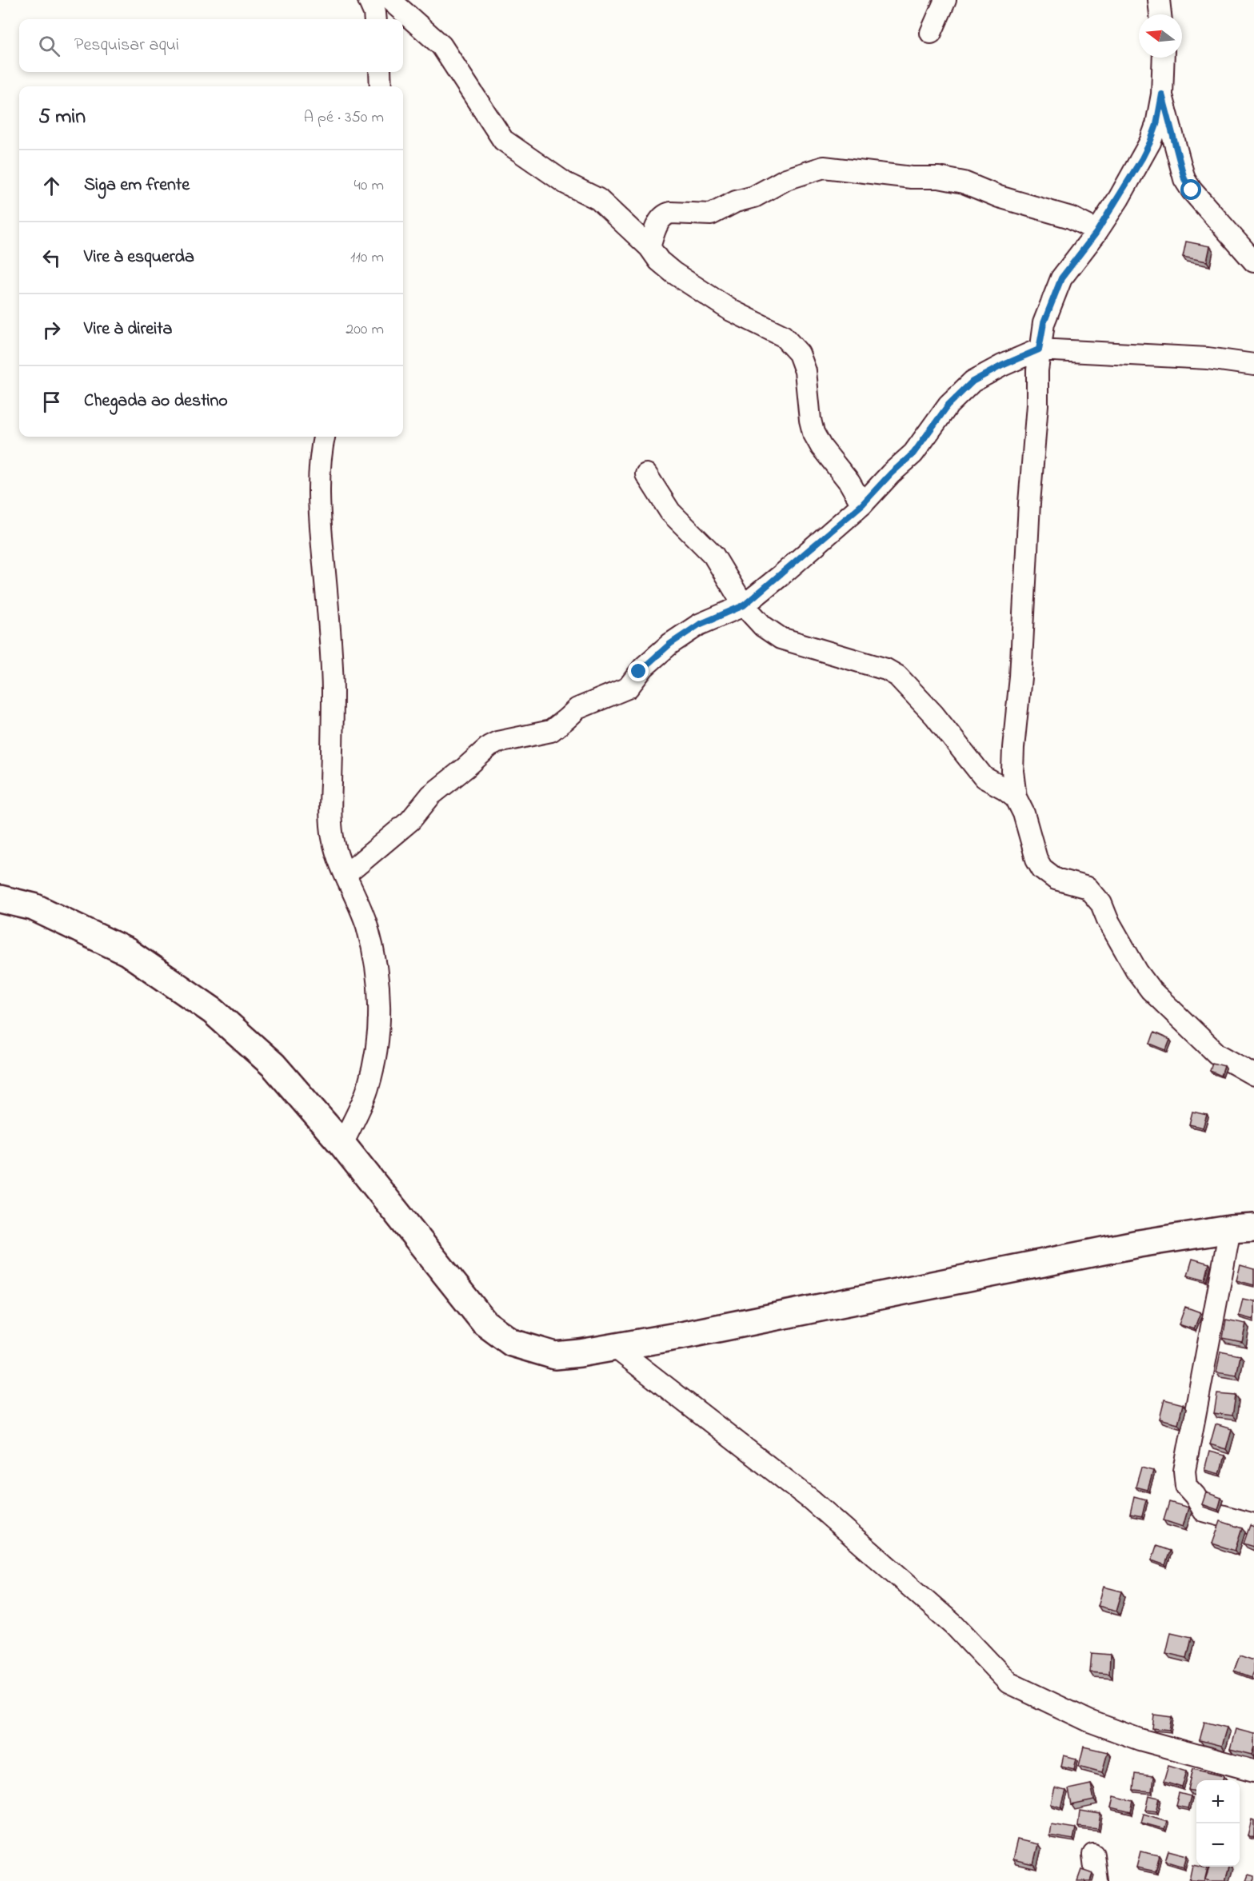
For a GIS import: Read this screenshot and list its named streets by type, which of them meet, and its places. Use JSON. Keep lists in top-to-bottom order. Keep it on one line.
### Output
{"north":"left","page":{"search":"Pesquisar aqui","heading":["5 min","A pé · 350 m"],"list":[["Siga em frente","40 m"],["Vire à esquerda","110 m"],["Vire à direita","200 m"],"Chegada ao destino"],"map_buttons":["+","−"]}}
